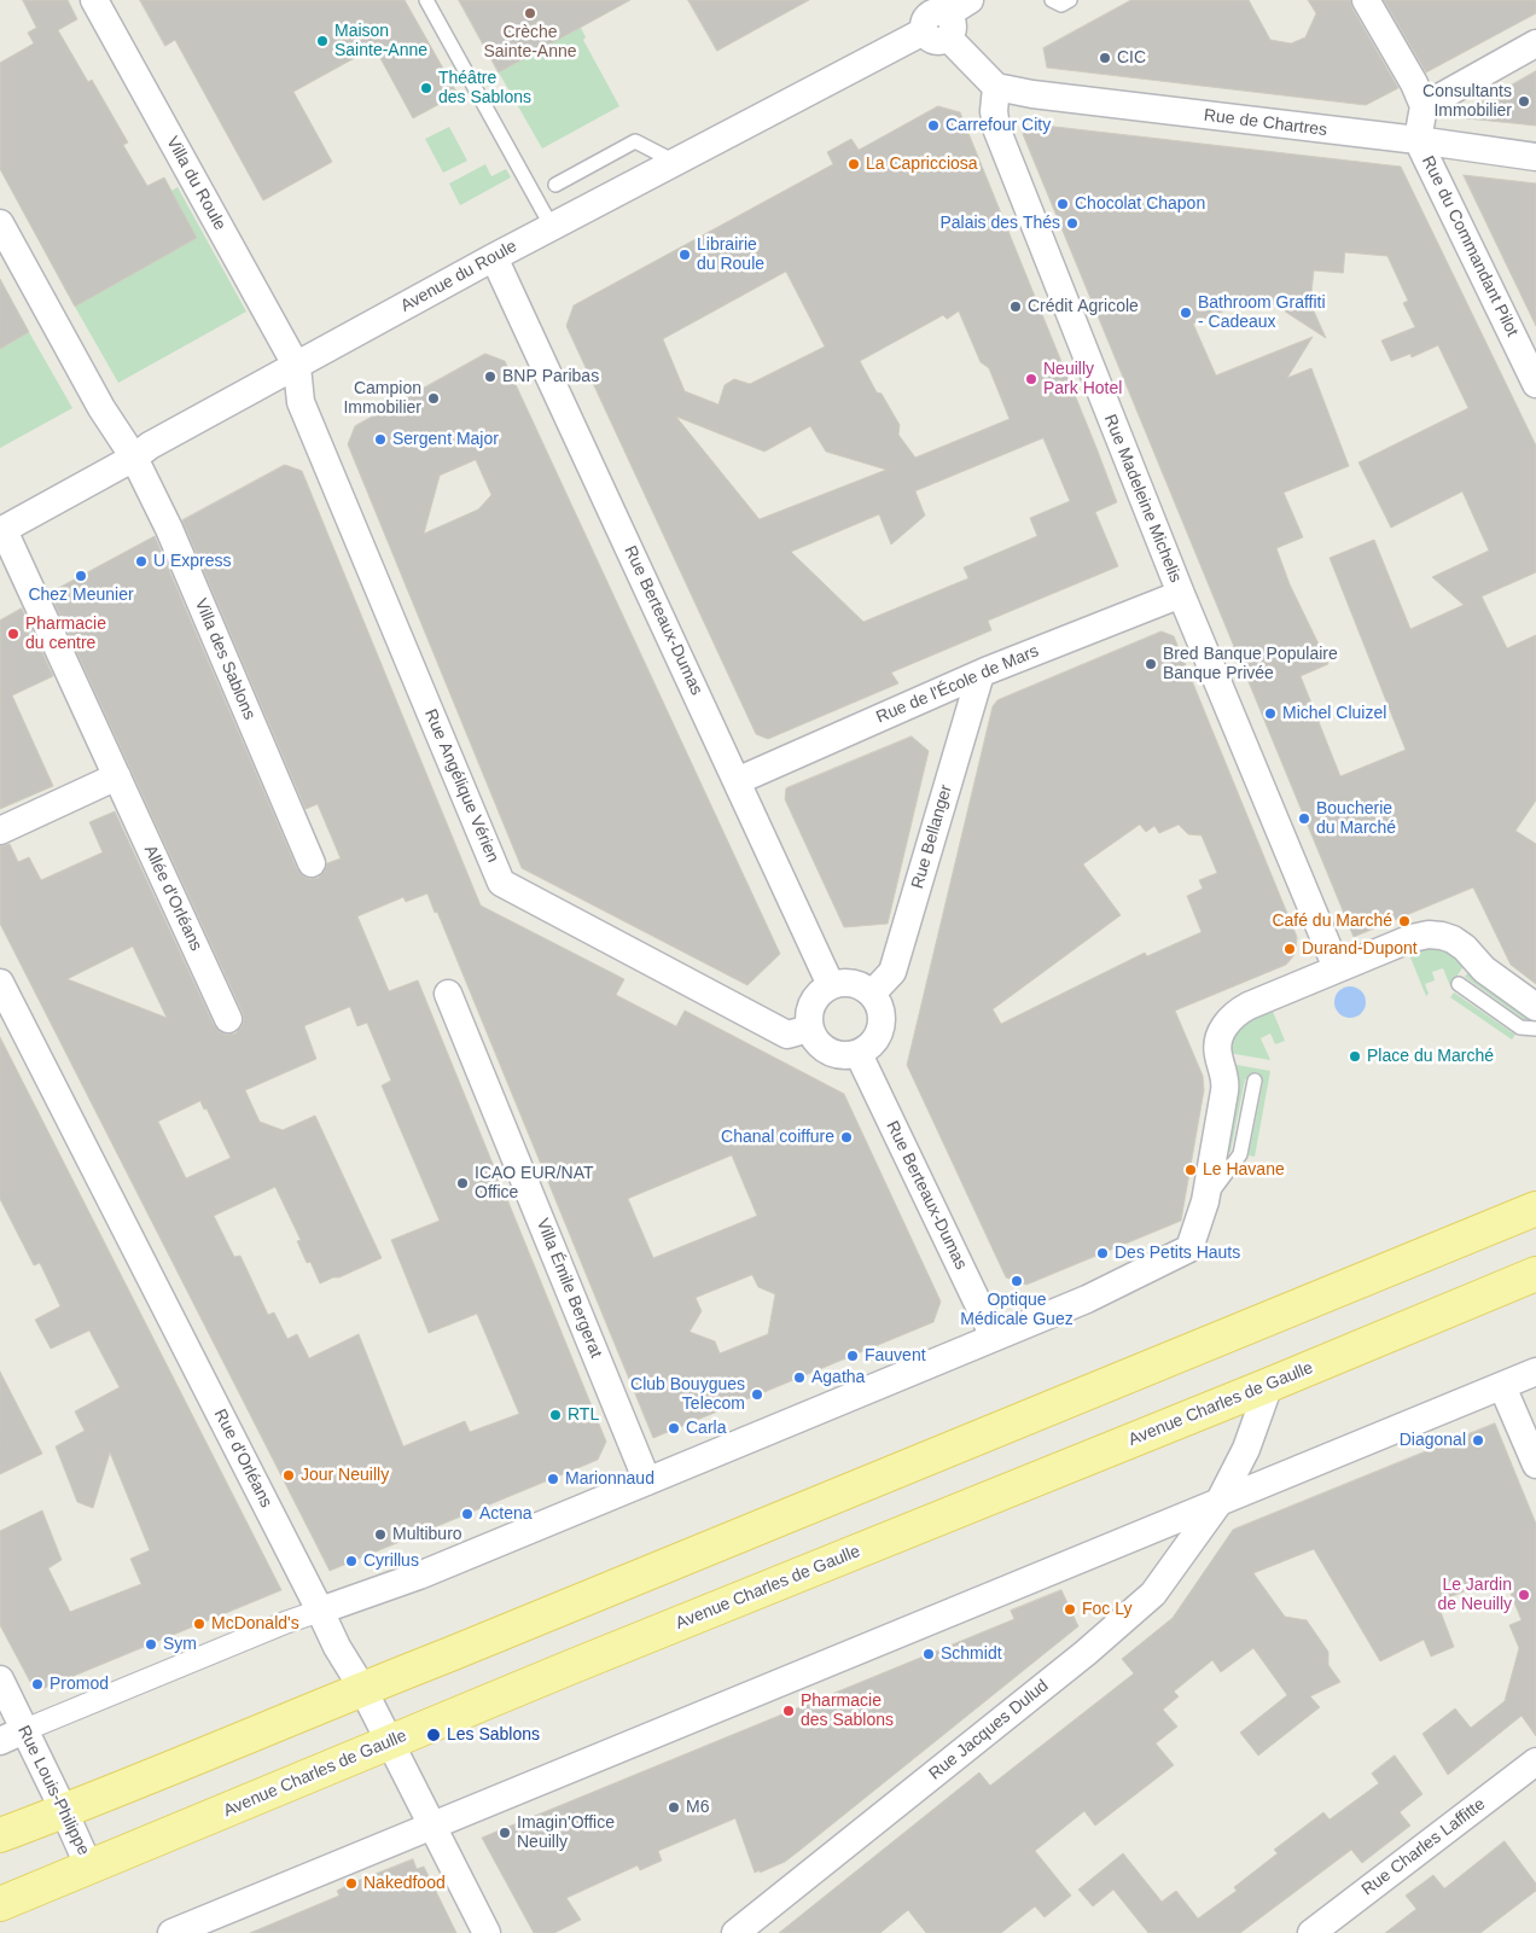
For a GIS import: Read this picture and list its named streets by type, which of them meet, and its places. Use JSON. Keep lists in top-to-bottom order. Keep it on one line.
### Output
{"streets":{"main road":["Avenue Charles de Gaulle"],"street":["Rue de Chartres","Villa du Roule","Rue du Commandant Pilot","Avenue du Roule","Rue Madeleine Michelis","Rue Berteaux-Dumas","Villa des Sablons","Rue de l'École de Mars","Rue Angélique Vérien","Rue Bellanger","Allée d'Orléans","Villa Émile Bergerat","Rue d'Orléans","Rue Jacques Dulud","Rue Louis-Philippe","Rue Charles Laffitte"]},"crossings":[["Rue de Chartres","Rue du Commandant Pilot"],["Rue de Chartres","Rue Madeleine Michelis"],["Villa du Roule","Avenue du Roule"],["Villa du Roule","Rue Angélique Vérien"],["Avenue du Roule","Rue Berteaux-Dumas"],["Avenue du Roule","Villa des Sablons"],["Avenue du Roule","Rue Angélique Vérien"],["Avenue du Roule","Allée d'Orléans"],["Rue Madeleine Michelis","Rue de l'École de Mars"],["Rue Berteaux-Dumas","Rue de l'École de Mars"],["Rue Berteaux-Dumas","Rue Angélique Vérien"],["Rue Berteaux-Dumas","Rue Bellanger"],["Rue de l'École de Mars","Rue Bellanger"],["Rue Angélique Vérien","Rue Bellanger"],["Avenue Charles de Gaulle","Rue d'Orléans"],["Avenue Charles de Gaulle","Rue Jacques Dulud"],["Avenue Charles de Gaulle","Rue Louis-Philippe"]],"places":["Crèche Sainte-Anne","Maison Sainte-Anne","CIC","Théâtre des Sablons","Consultants Immobilier","Carrefour City","La Capricciosa","Chocolat Chapon","Palais des Thés","Librairie du Roule","Crédit Agricole","Bathroom Graffiti - Cadeaux","BNP Paribas","Neuilly Park Hotel","Campion Immobilier","Sergent Major","U Express","Chez Meunier","Pharmacie du centre","Bred Banque Populaire Banque Privée","Michel Cluizel","Boucherie du Marché","Café du Marché","Durand-Dupont","Place du Marché","Chanal coiffure","Le Havane","ICAO EUR/NAT Office","Des Petits Hauts","Optique Médicale Guez","Fauvent","Agatha","Club Bouygues Telecom","RTL","Carla","Diagonal","Jour Neuilly","Marionnaud","Actena","Multiburo","Cyrillus","Le Jardin de Neuilly","Foc Ly","McDonald's","Sym","Schmidt","Promod","Pharmacie des Sablons","Les Sablons","M6","Imagin'Office Neuilly","Nakedfood"]}
